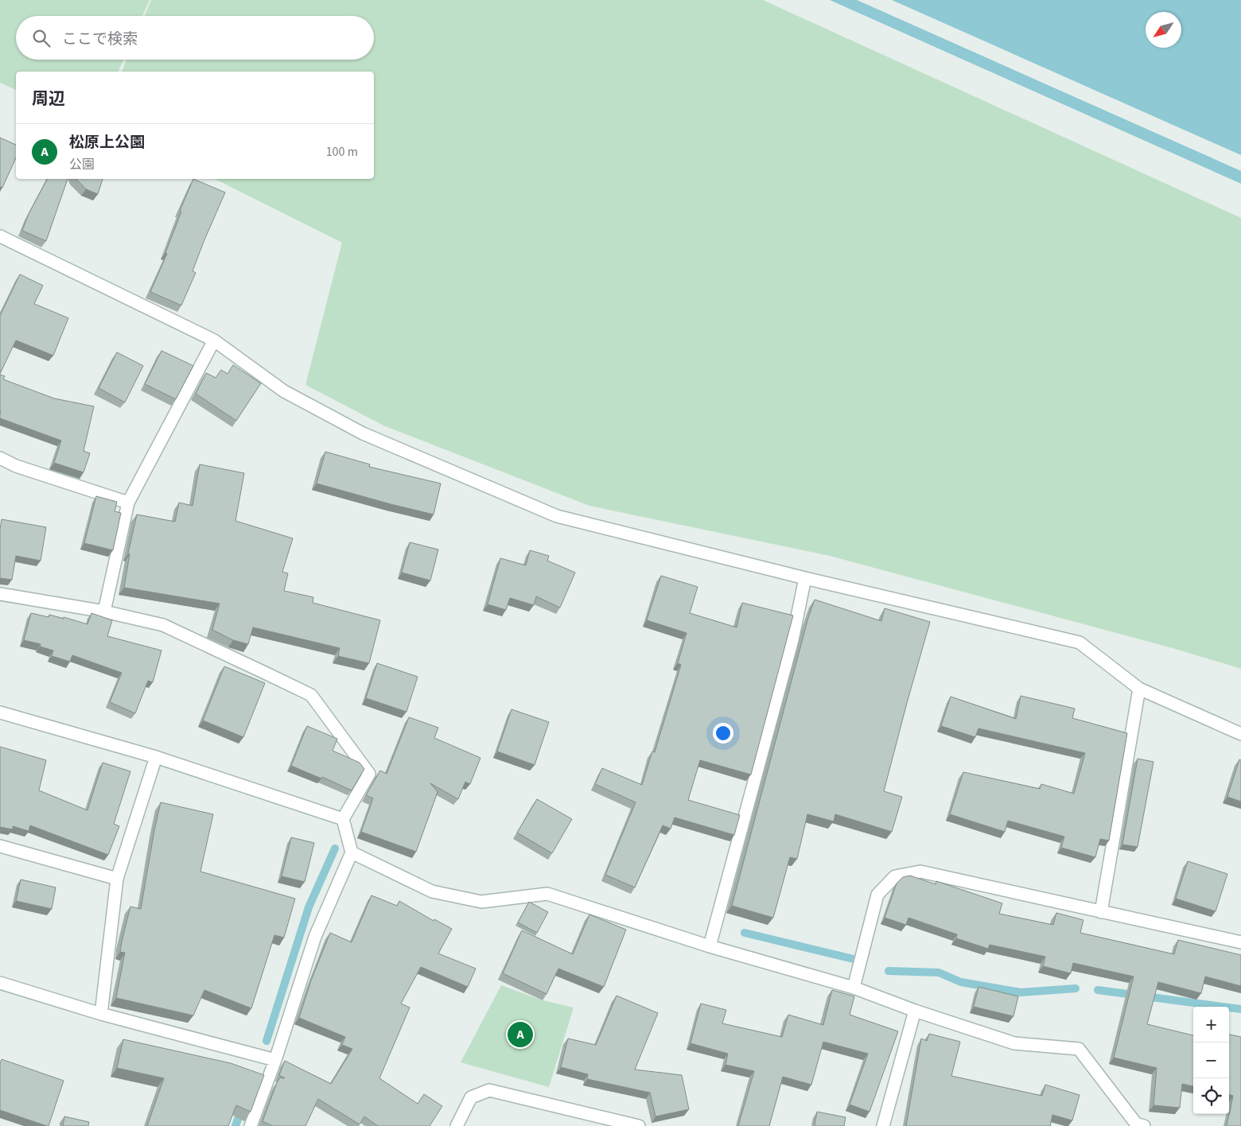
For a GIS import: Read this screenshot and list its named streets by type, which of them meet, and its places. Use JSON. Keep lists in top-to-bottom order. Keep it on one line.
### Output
{"north":"bottom left","page":{"search":"ここで検索","heading":"周辺","list":[{"mark":"A","name":"松原上公園","note":"公園","value":"100 m"}],"map_buttons":["+","−"],"pins":"A"}}
